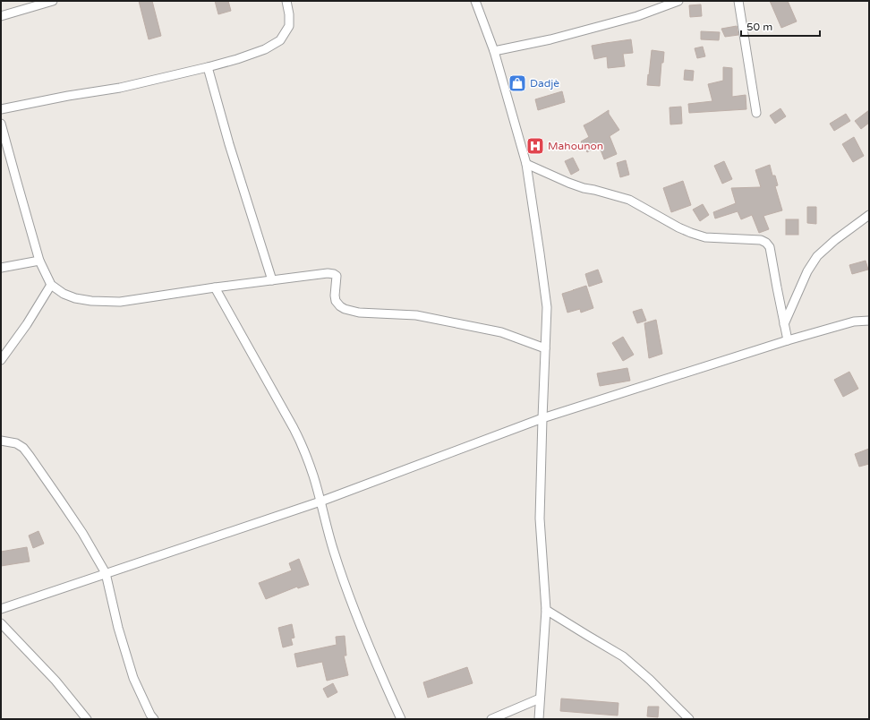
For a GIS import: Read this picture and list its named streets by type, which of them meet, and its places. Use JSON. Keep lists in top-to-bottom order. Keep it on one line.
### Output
{"places":{"shop":["Dadjè"],"hospital":["Mahounon"]},"scale_bar":"50 m"}
